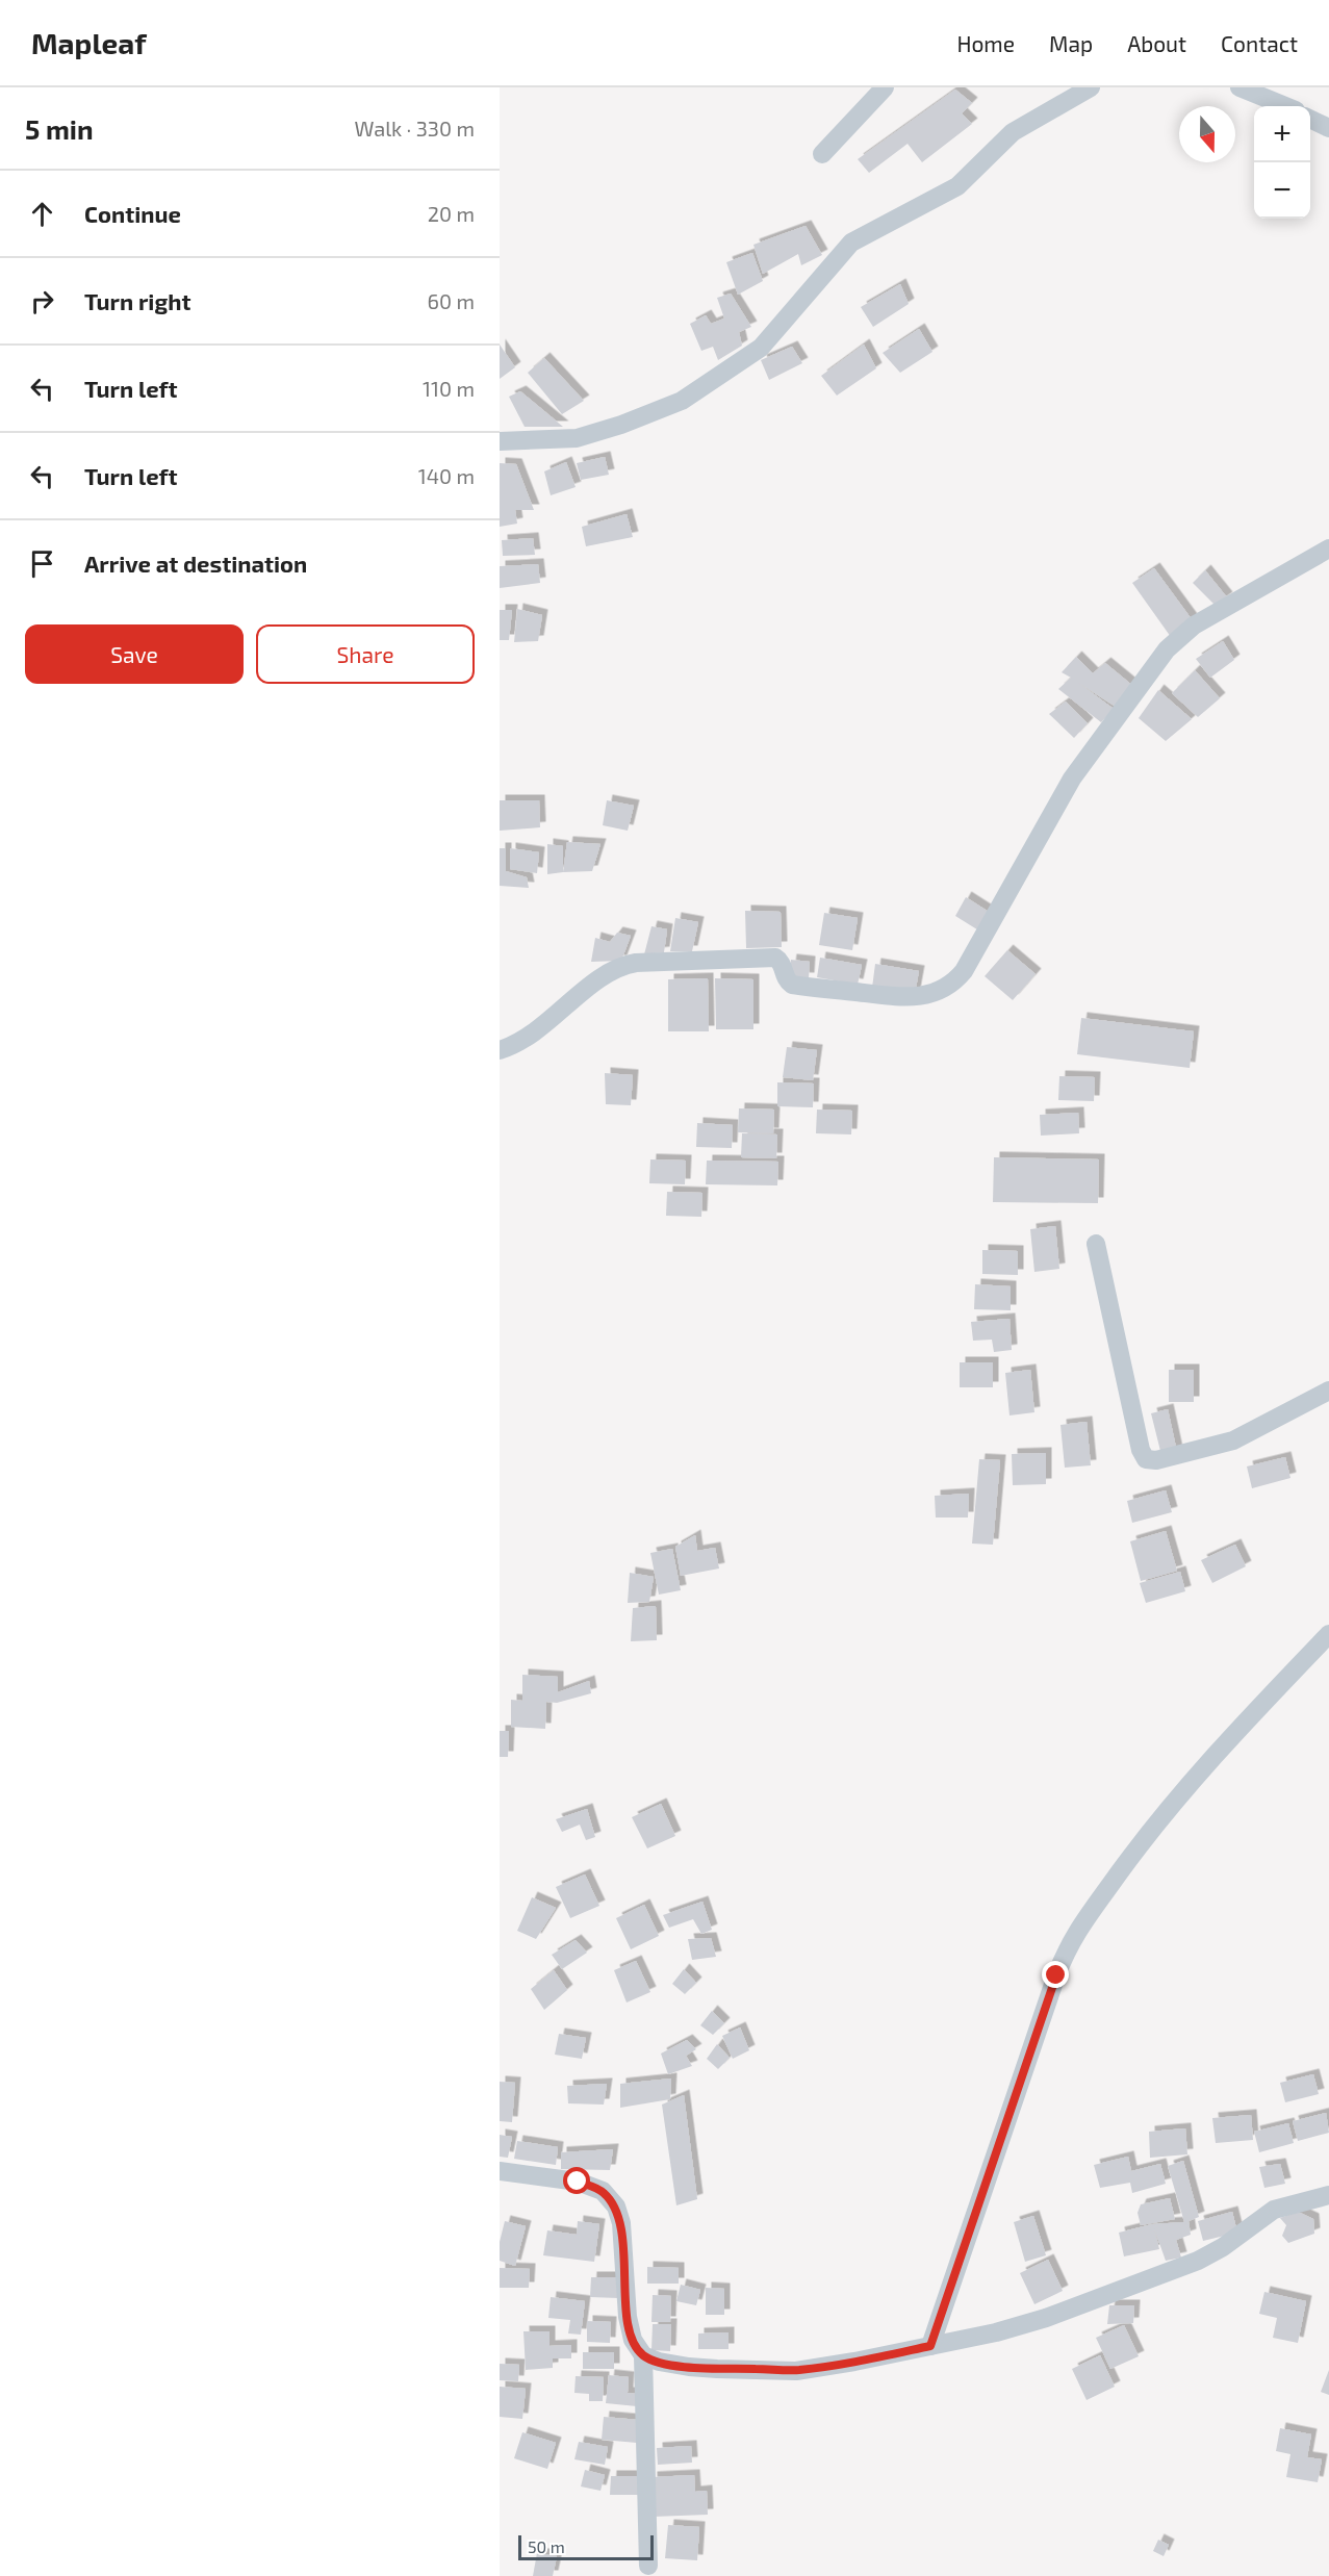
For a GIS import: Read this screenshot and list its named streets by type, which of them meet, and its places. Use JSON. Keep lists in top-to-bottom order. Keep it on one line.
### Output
{"scale_bar":"50 m","north":"bottom","page":{"header":"Mapleaf","nav":["Home","Map","About","Contact"],"heading":["5 min","Walk · 330 m"],"map_buttons":["+","−"],"list":[["Continue","20 m"],["Turn right","60 m"],["Turn left","110 m"],["Turn left","140 m"],"Arrive at destination"],"buttons":["Save","Share"],"scale":"50 m"}}
